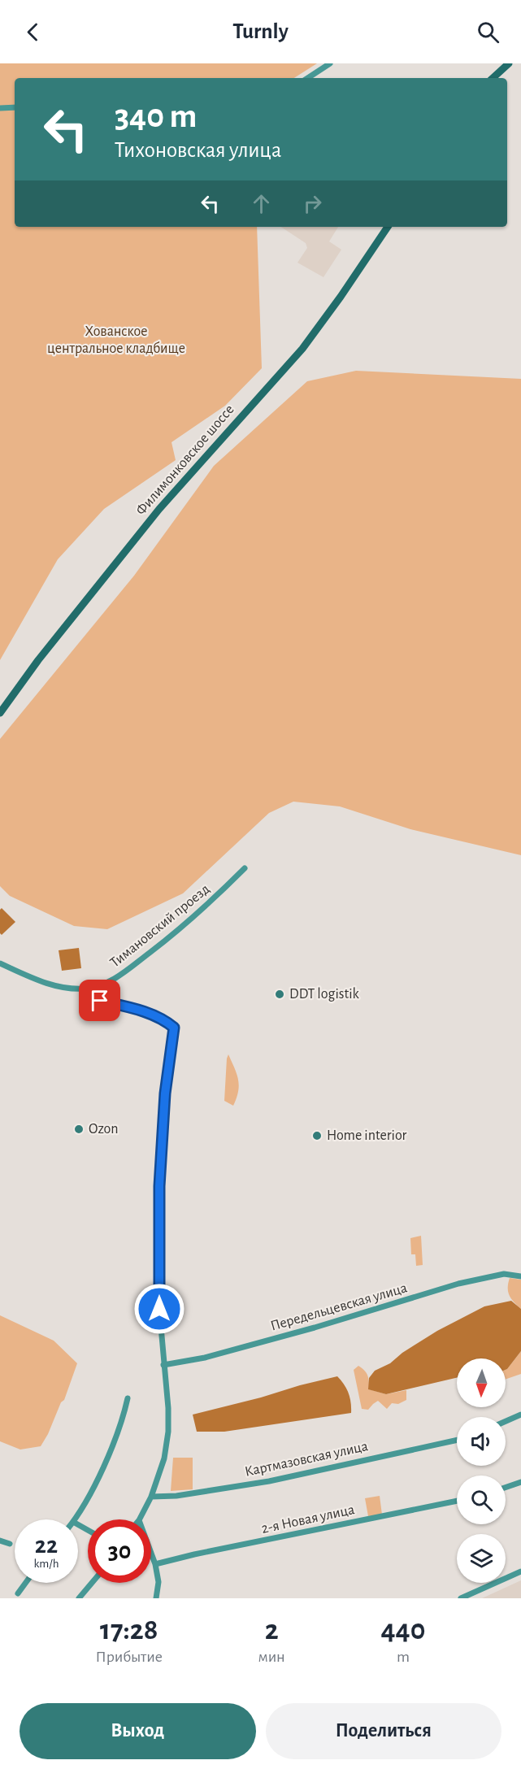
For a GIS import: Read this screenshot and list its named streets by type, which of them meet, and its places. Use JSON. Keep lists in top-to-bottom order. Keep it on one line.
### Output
{"streets":{"main road":["Филимонковское шоссе"],"street":["Тимановский проезд","Передельцевская улица","Картмазовская улица","2-я Новая улица"]},"parks":["Хованское центральное кладбище"],"places":["DDT logistik","Ozon","Home interior"],"north":"bottom","page":{"header":"Turnly","turn":["340 m","Тихоновская улица"],"speed":"22 km/h","limit":"30","eta":["17:28","Прибытие","2","мин","440","m"],"buttons":["Выход","Поделиться"]}}
